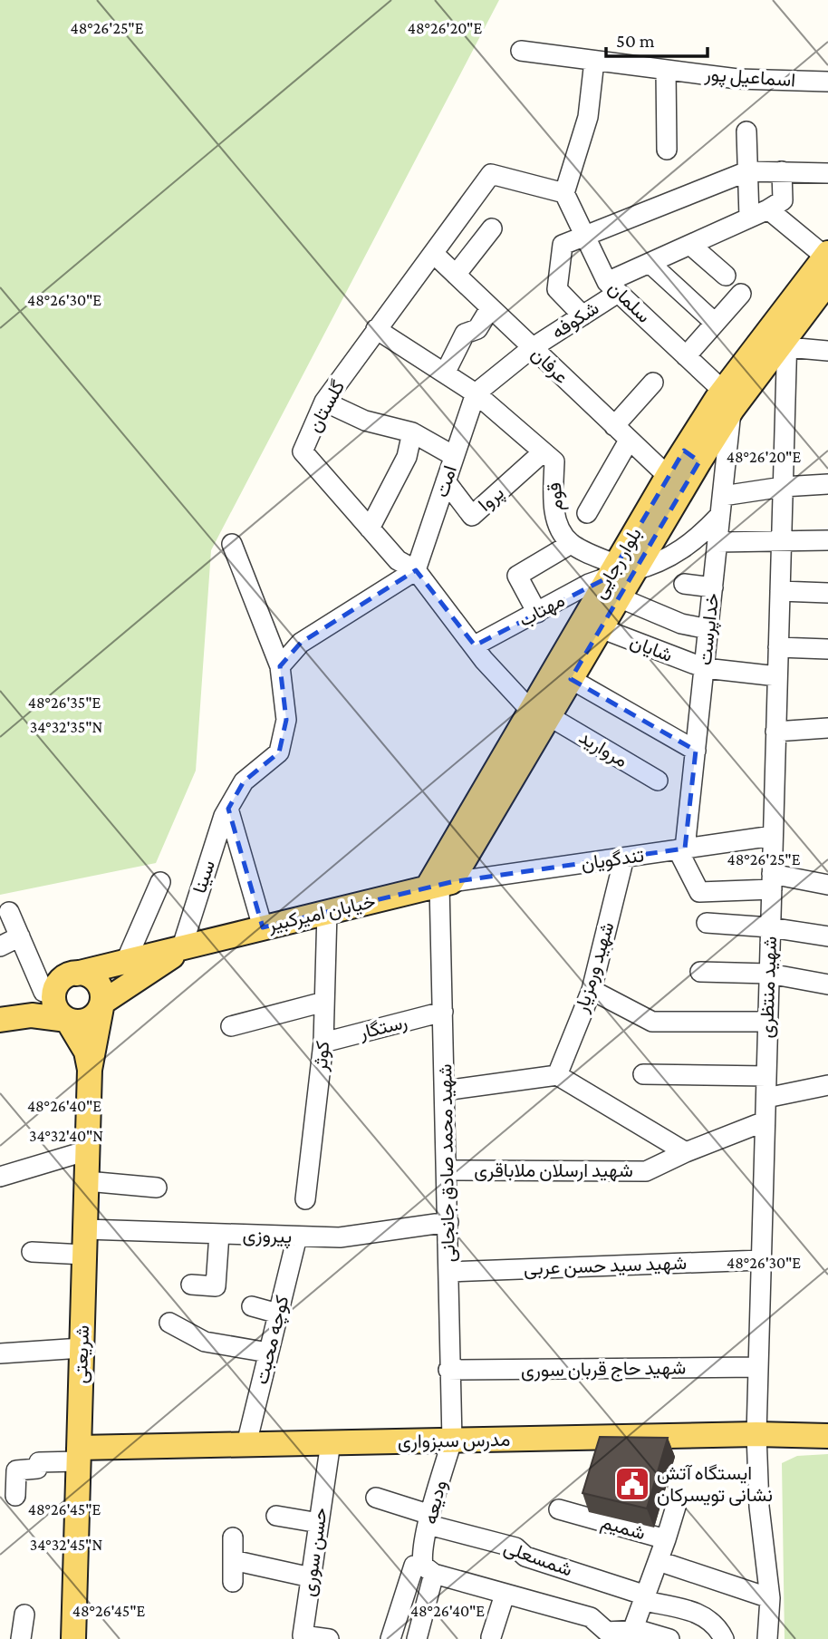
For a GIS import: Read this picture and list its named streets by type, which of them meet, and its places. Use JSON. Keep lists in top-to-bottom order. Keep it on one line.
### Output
{"streets":{"main road":["بلوار رجایی","خیابان امیرکبیر","شریعتی","مدرس سبزواری"],"street":["اسماعیل پور","سلمان","شکوفه","عرفان","گلستان","امت","قوم","پروا","مهتاب","خداپرست","شایان","مروارید","تندگویان","سینا","شهید ورمزیار","شهید منتظری","رستگار","کوثر","شهید محمد صادق جانجانی","شهید ارسلان ملاباقری","پیروزی","شهید سید حسن عربی","کوچه محبت","شهید حاج قربان سوری","ودیعه","شمیم","حسن سوری","شمسعلی"]},"crossings":[["سلمان","شکوفه"],["سلمان","گلستان"],["سلمان","بلوار رجایی"],["سلمان","خداپرست"],["شکوفه","عرفان"],["عرفان","گلستان"],["عرفان","بلوار رجایی"],["گلستان","امت"],["گلستان","بلوار رجایی"],["گلستان","مهتاب"],["گلستان","مروارید"],["امت","قوم"],["امت","پروا"],["قوم","پروا"],["بلوار رجایی","مهتاب"],["بلوار رجایی","خداپرست"],["بلوار رجایی","شایان"],["بلوار رجایی","مروارید"],["بلوار رجایی","تندگویان"],["بلوار رجایی","خیابان امیرکبیر"],["بلوار رجایی","شهید منتظری"],["بلوار رجایی","شهید محمد صادق جانجانی"],["مهتاب","خداپرست"],["خداپرست","شایان"],["خداپرست","تندگویان"],["شایان","شهید منتظری"],["تندگویان","خیابان امیرکبیر"],["تندگویان","شهید ورمزیار"],["تندگویان","شهید منتظری"],["تندگویان","شهید محمد صادق جانجانی"],["سینا","خیابان امیرکبیر"],["خیابان امیرکبیر","کوثر"],["خیابان امیرکبیر","شهید محمد صادق جانجانی"],["شهید منتظری","شهید ارسلان ملاباقری"],["شهید منتظری","شهید سید حسن عربی"],["شهید منتظری","شهید حاج قربان سوری"],["شهید منتظری","مدرس سبزواری"],["رستگار","کوثر"],["رستگار","شهید محمد صادق جانجانی"],["شهید محمد صادق جانجانی","شهید ارسلان ملاباقری"],["شهید محمد صادق جانجانی","پیروزی"],["شهید محمد صادق جانجانی","شهید سید حسن عربی"],["شهید محمد صادق جانجانی","شهید حاج قربان سوری"],["شهید محمد صادق جانجانی","مدرس سبزواری"],["شهید محمد صادق جانجانی","ودیعه"],["پیروزی","کوچه محبت"],["پیروزی","شریعتی"],["کوچه محبت","مدرس سبزواری"],["شریعتی","مدرس سبزواری"],["مدرس سبزواری","ودیعه"],["مدرس سبزواری","حسن سوری"],["ودیعه","شمسعلی"],["شمیم","شمسعلی"]],"places":{"public building":["ایستگاه آتش نشانی تویسرکان"]},"scale_bar":"50 m","coordinates":["48°26'25\"E","48°26'20\"E","48°26'30\"E","48°26'35\"E","34°32'35\"N","48°26'40\"E","34°32'40\"N","48°26'45\"E","34°32'45\"N"]}
